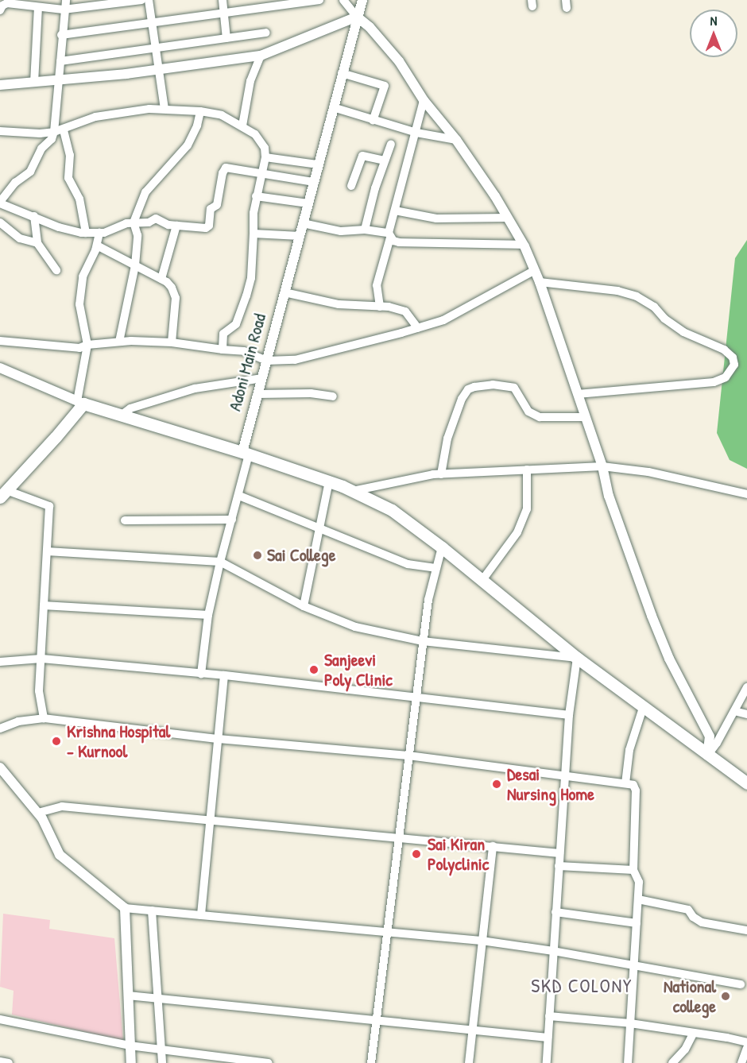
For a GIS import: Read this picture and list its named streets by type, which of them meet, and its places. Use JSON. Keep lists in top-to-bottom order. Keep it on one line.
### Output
{"streets":{"street":["Adoni Main Road"]},"districts":["SKD COLONY"],"places":["Sai College","Sanjeevi Poly Clinic","Krishna Hospital - Kurnool","Desai Nursing Home","Sai Kiran Polyclinic","National college"],"north":"top"}
